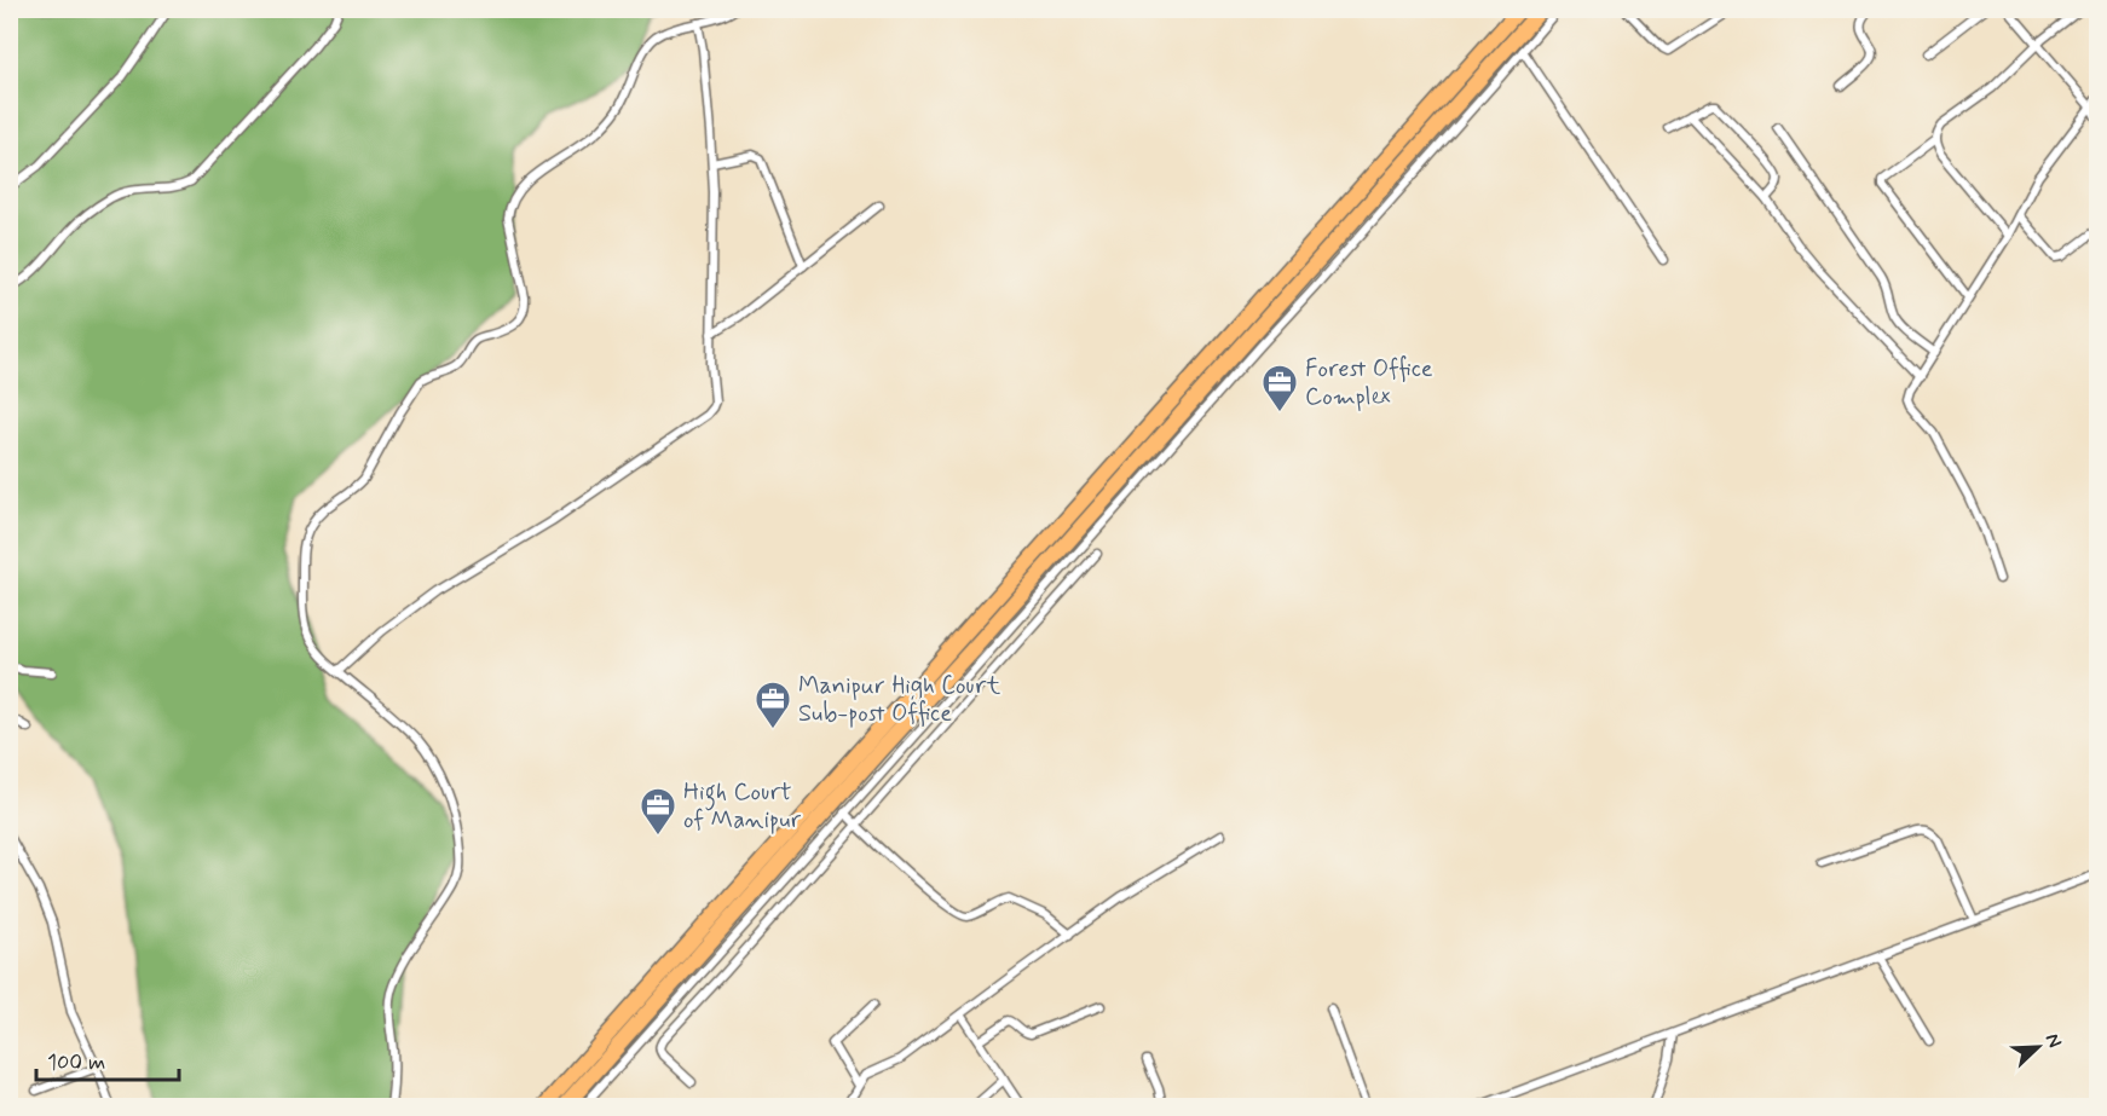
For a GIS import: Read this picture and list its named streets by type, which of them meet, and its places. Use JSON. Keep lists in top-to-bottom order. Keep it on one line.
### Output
{"places":{"office":["Forest Office Complex","Manipur High Court Sub-post Office","High Court of Manipur"]},"scale_bar":"100 m","north":"top right"}
